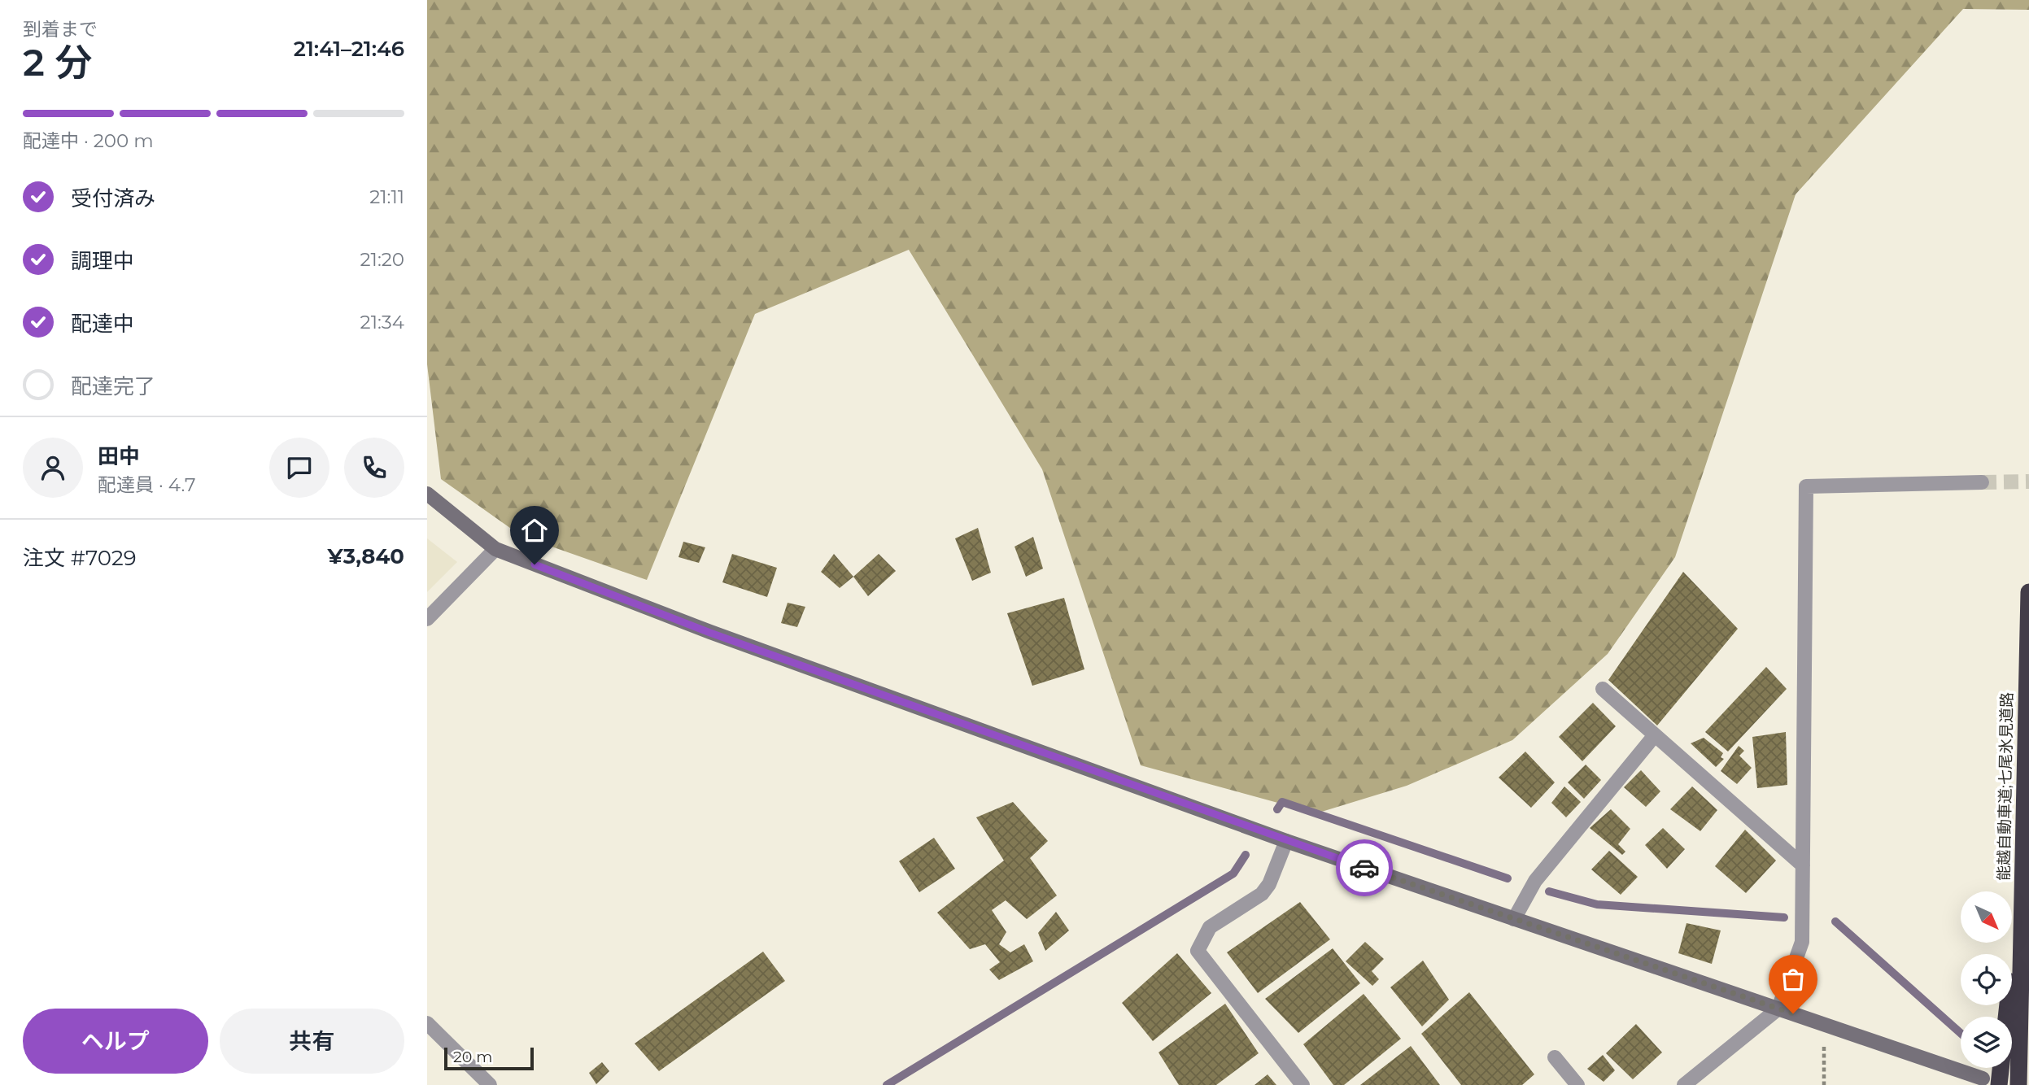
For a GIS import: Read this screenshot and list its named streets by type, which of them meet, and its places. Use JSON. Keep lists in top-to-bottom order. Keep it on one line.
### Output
{"streets":{"highway":["能越自動車道;七尾氷見道路"]},"scale_bar":"20 m","north":"bottom right","page":{"heading":["2 分","到着まで","21:41–21:46"],"panel":["田中","配達員 · 4.7","注文 #7029","¥3,840"],"bar":"配達中 · 200 m","list":[["受付済み","21:11"],["調理中","21:20"],["配達中","21:34"],"配達完了"],"buttons":["ヘルプ","共有"],"scale":"20 m"}}
